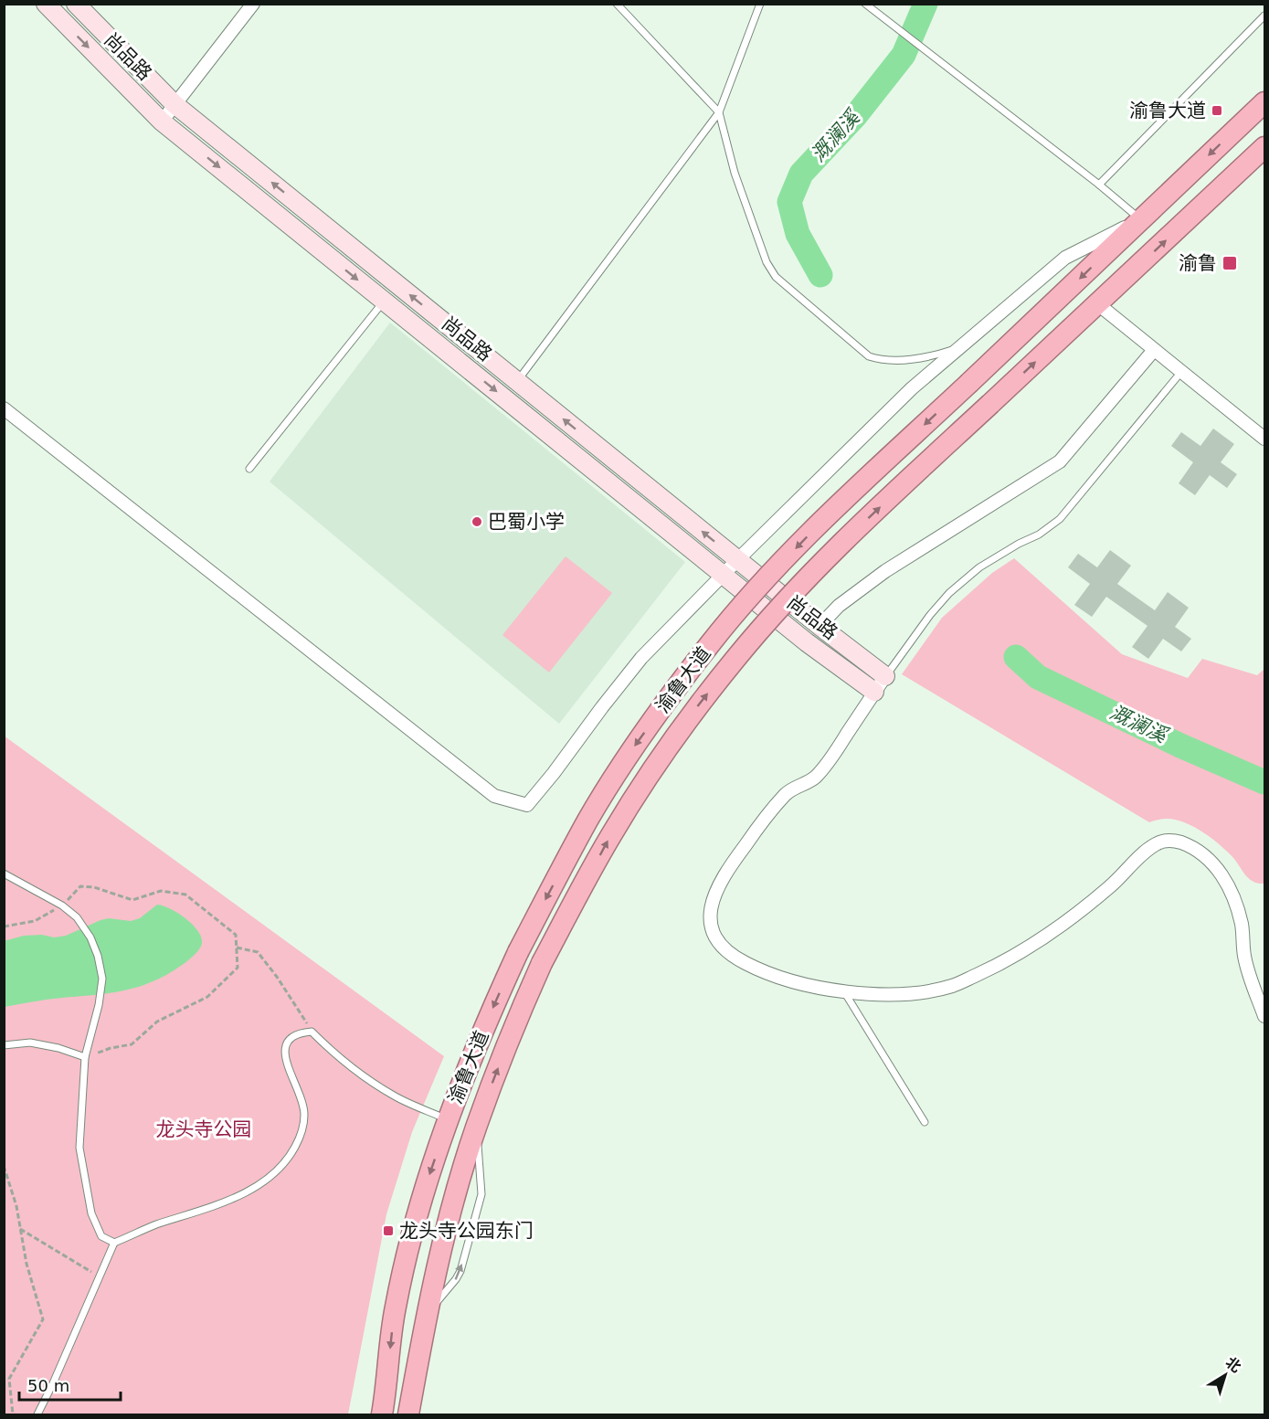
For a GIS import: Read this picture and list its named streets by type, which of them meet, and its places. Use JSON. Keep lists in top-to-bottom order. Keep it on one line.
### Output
{"streets":{"highway":["渝鲁大道"],"main road":["尚品路"]},"water":["溉澜溪"],"parks":["龙头寺公园"],"places":{"transit":["渝鲁大道","渝鲁","龙头寺公园东门"],"other":["巴蜀小学"]},"scale_bar":"50 m","north":"top right"}
